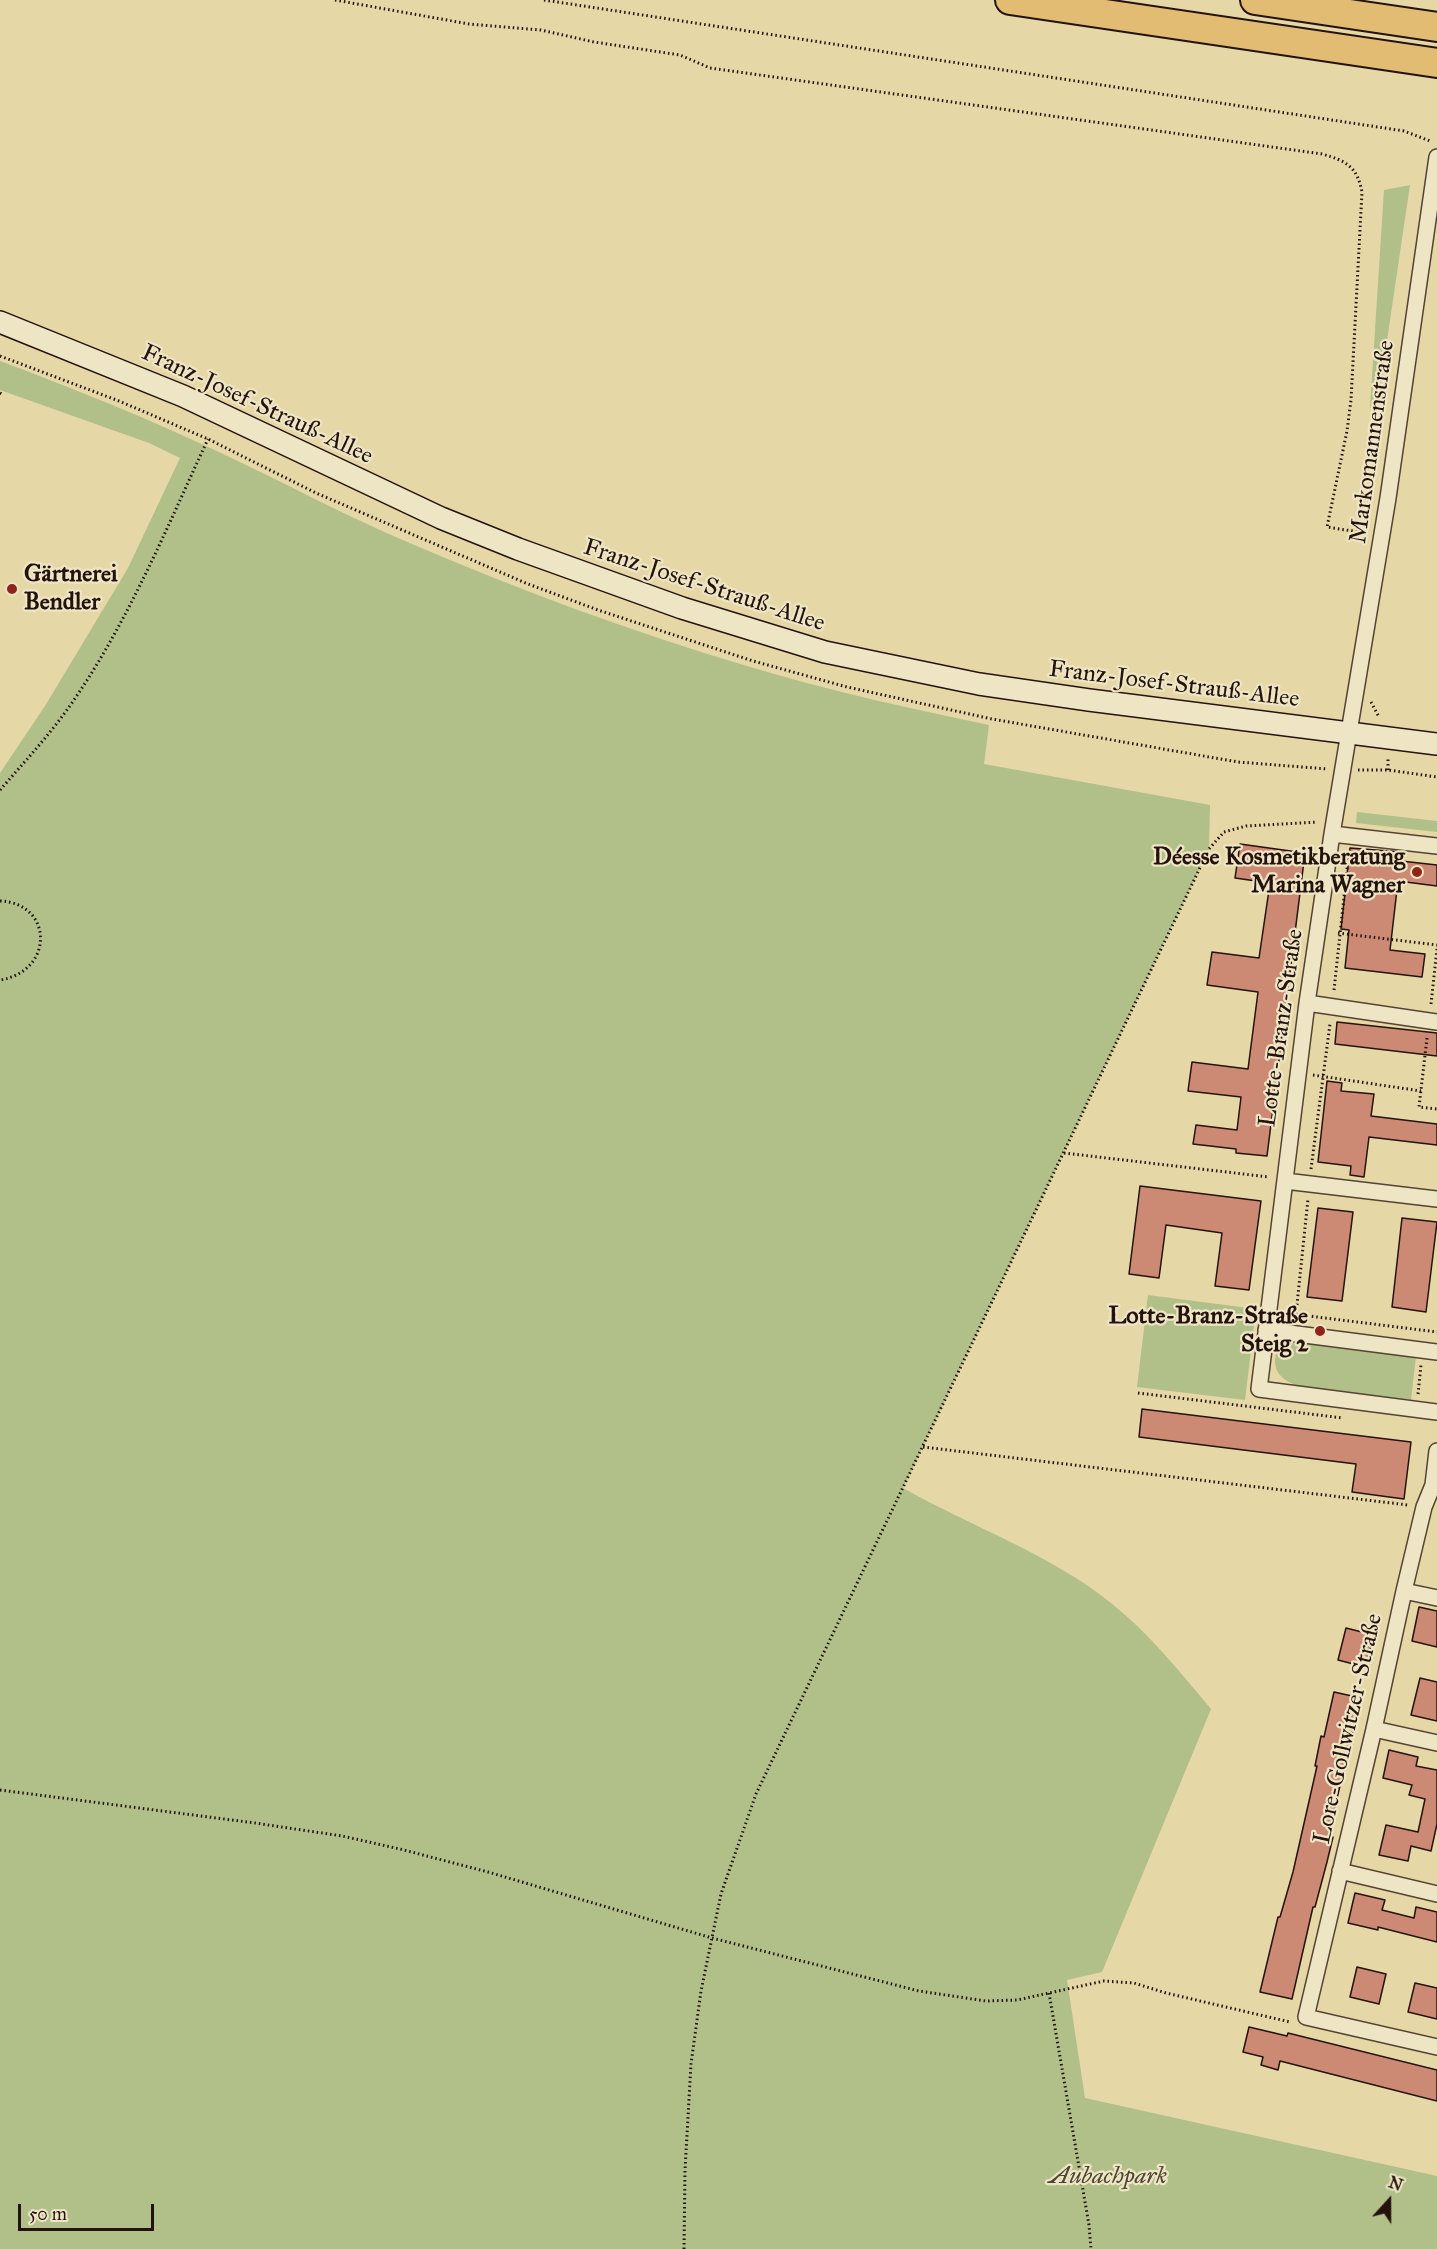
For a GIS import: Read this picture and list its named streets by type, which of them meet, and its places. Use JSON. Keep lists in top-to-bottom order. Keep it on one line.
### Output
{"streets":{"street":["Franz-Josef-Strauß-Allee","Markomannenstraße","Lotte-Branz-Straße","Lore-Gollwitzer-Straße"]},"crossings":[["Franz-Josef-Strauß-Allee","Markomannenstraße"],["Franz-Josef-Strauß-Allee","Lotte-Branz-Straße"],["Markomannenstraße","Lotte-Branz-Straße"]],"parks":["Aubachpark"],"places":["Gärtnerei Bendler","Déesse Kosmetikberatung Marina Wagner","Lotte-Branz-Straße Steig 2"],"scale_bar":"50 m","north":"top"}
